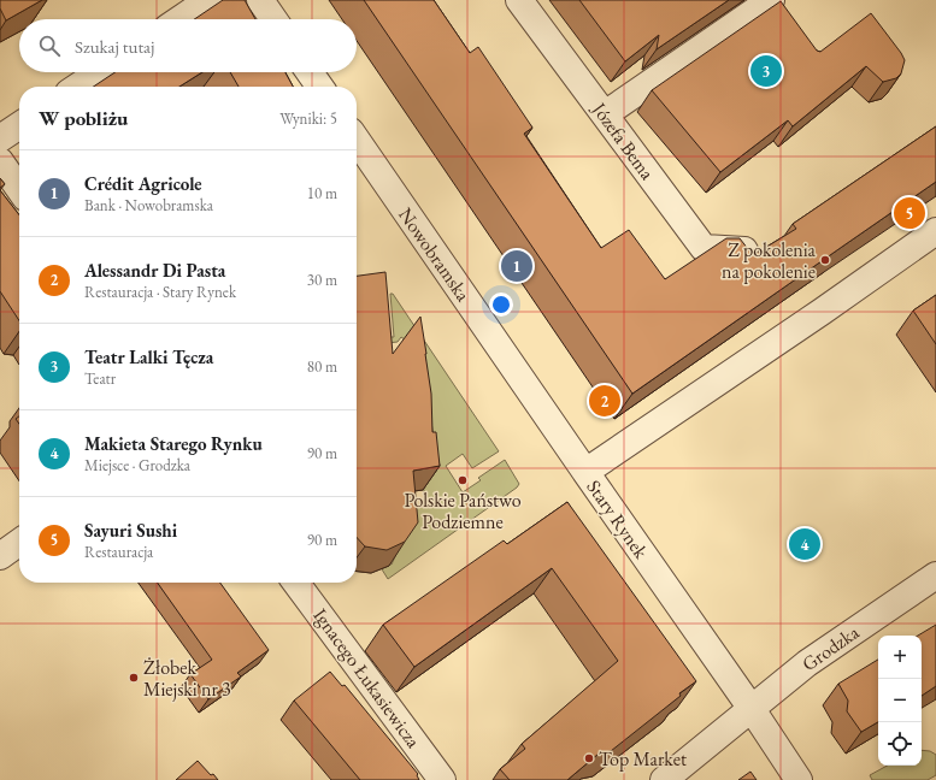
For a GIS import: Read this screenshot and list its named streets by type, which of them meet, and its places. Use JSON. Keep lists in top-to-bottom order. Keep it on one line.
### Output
{"streets":{"street":["Józefa Bema","Nowobramska","Stary Rynek","Grodzka","Ignacego Łukasiewicza"]},"crossings":[["Nowobramska","Stary Rynek"],["Stary Rynek","Grodzka"]],"places":["Z pokolenia na pokolenie","Polskie Państwo Podziemne","Żłobek Miejski nr 3","Top Market"],"page":{"search":"Szukaj tutaj","pins":["3","5","1","2","4"],"heading":["W pobliżu","Wyniki: 5"],"list":[{"mark":"1","name":"Crédit Agricole","note":"Bank · Nowobramska","value":"10 m"},{"mark":"2","name":"Alessandr Di Pasta","note":"Restauracja · Stary Rynek","value":"30 m"},{"mark":"3","name":"Teatr Lalki Tęcza","note":"Teatr","value":"80 m"},{"mark":"4","name":"Makieta Starego Rynku","note":"Miejsce · Grodzka","value":"90 m"},{"mark":"5","name":"Sayuri Sushi","note":"Restauracja","value":"90 m"}],"map_buttons":["+","−"]}}
